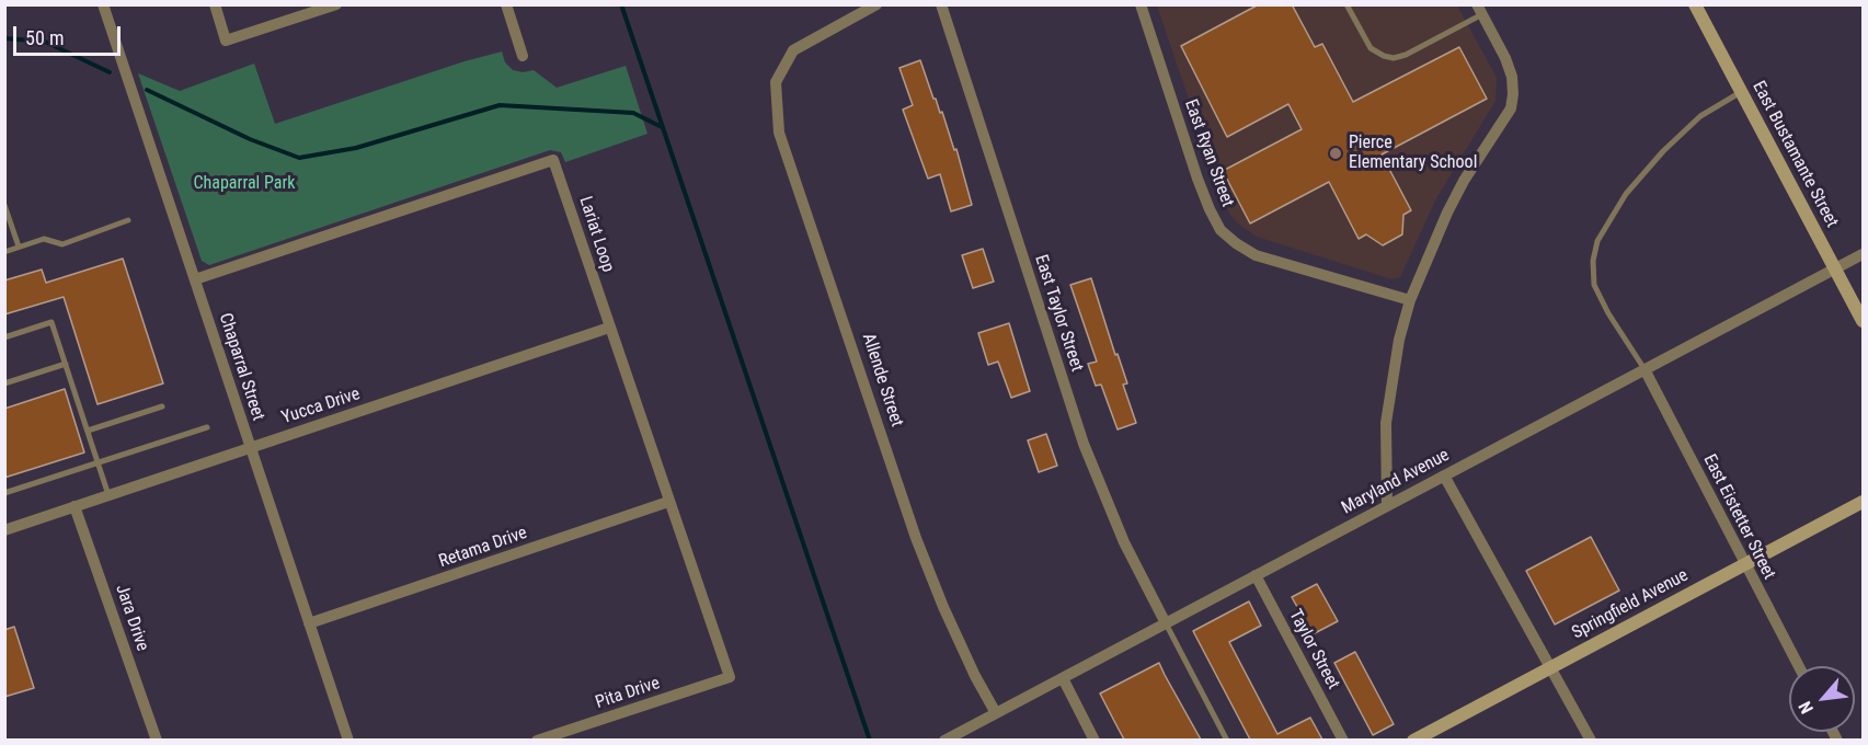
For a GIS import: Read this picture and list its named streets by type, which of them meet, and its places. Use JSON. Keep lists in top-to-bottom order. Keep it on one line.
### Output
{"streets":{"main road":["East Bustamante Street","Springfield Avenue"],"street":["East Ryan Street","Lariat Loop","East Taylor Street","Chaparral Street","Allende Street","Yucca Drive","Maryland Avenue","East Eistetter Street","Retama Drive","Jara Drive","Taylor Street","Pita Drive"]},"crossings":[["East Bustamante Street","Maryland Avenue"],["Lariat Loop","Chaparral Street"],["Lariat Loop","Yucca Drive"],["Lariat Loop","Retama Drive"],["Lariat Loop","Pita Drive"],["East Taylor Street","Maryland Avenue"],["Chaparral Street","Yucca Drive"],["Chaparral Street","Retama Drive"],["Allende Street","Maryland Avenue"],["Yucca Drive","Jara Drive"],["Maryland Avenue","East Eistetter Street"],["Maryland Avenue","Taylor Street"],["East Eistetter Street","Springfield Avenue"]],"parks":["Chaparral Park"],"places":["Pierce Elementary School"],"scale_bar":"50 m","north":"bottom left"}
